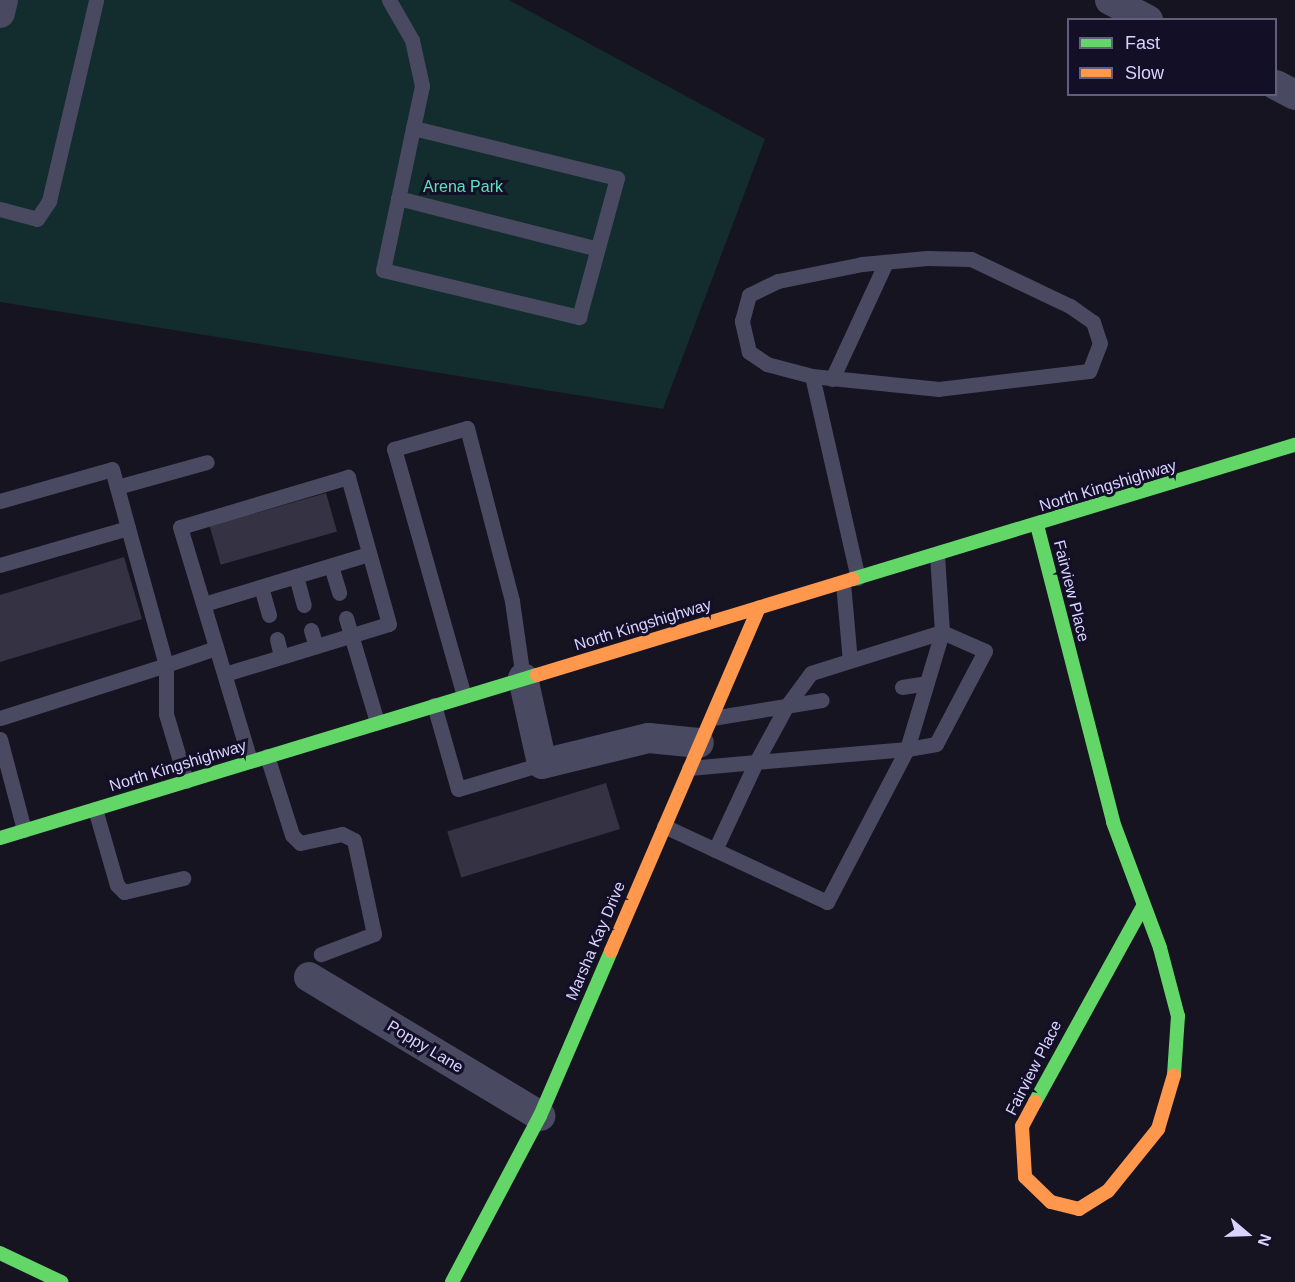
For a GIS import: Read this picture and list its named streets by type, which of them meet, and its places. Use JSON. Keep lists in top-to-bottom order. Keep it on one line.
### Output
{"streets":{"street":["North Kingshighway","Fairview Place","Marsha Kay Drive","Poppy Lane"]},"crossings":[["North Kingshighway","Fairview Place"],["North Kingshighway","Marsha Kay Drive"],["Marsha Kay Drive","Poppy Lane"]],"parks":["Arena Park"],"legend":["Fast","Slow"],"north":"right"}
